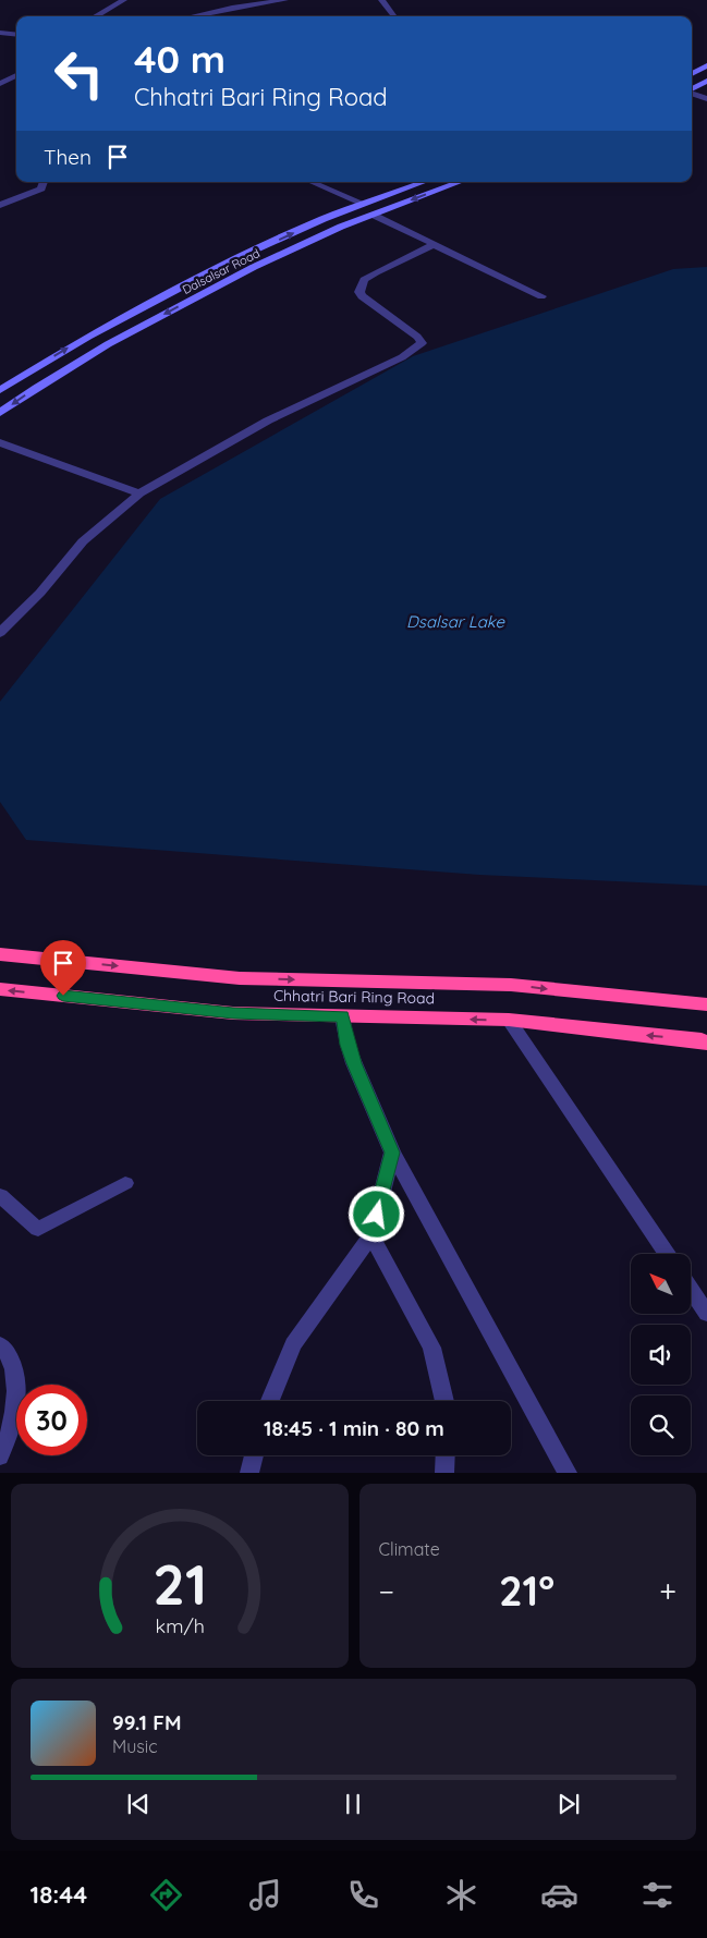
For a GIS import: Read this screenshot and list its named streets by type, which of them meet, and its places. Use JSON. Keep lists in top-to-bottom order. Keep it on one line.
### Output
{"streets":{"highway":["Chhatri Bari Ring Road"],"street":["Dalsalsar Road"]},"water":["Dsalsar Lake"],"north":"top left","page":{"turn":["40 m","Chhatri Bari Ring Road"],"then":"Then","limit":"30","trip":"18:45 · 1 min · 80 m","tile":"Climate","heat":["−","21°","+"],"song":["99.1 FM","Music"],"tabs":"18:44","gauge":["21","km/h"]}}
